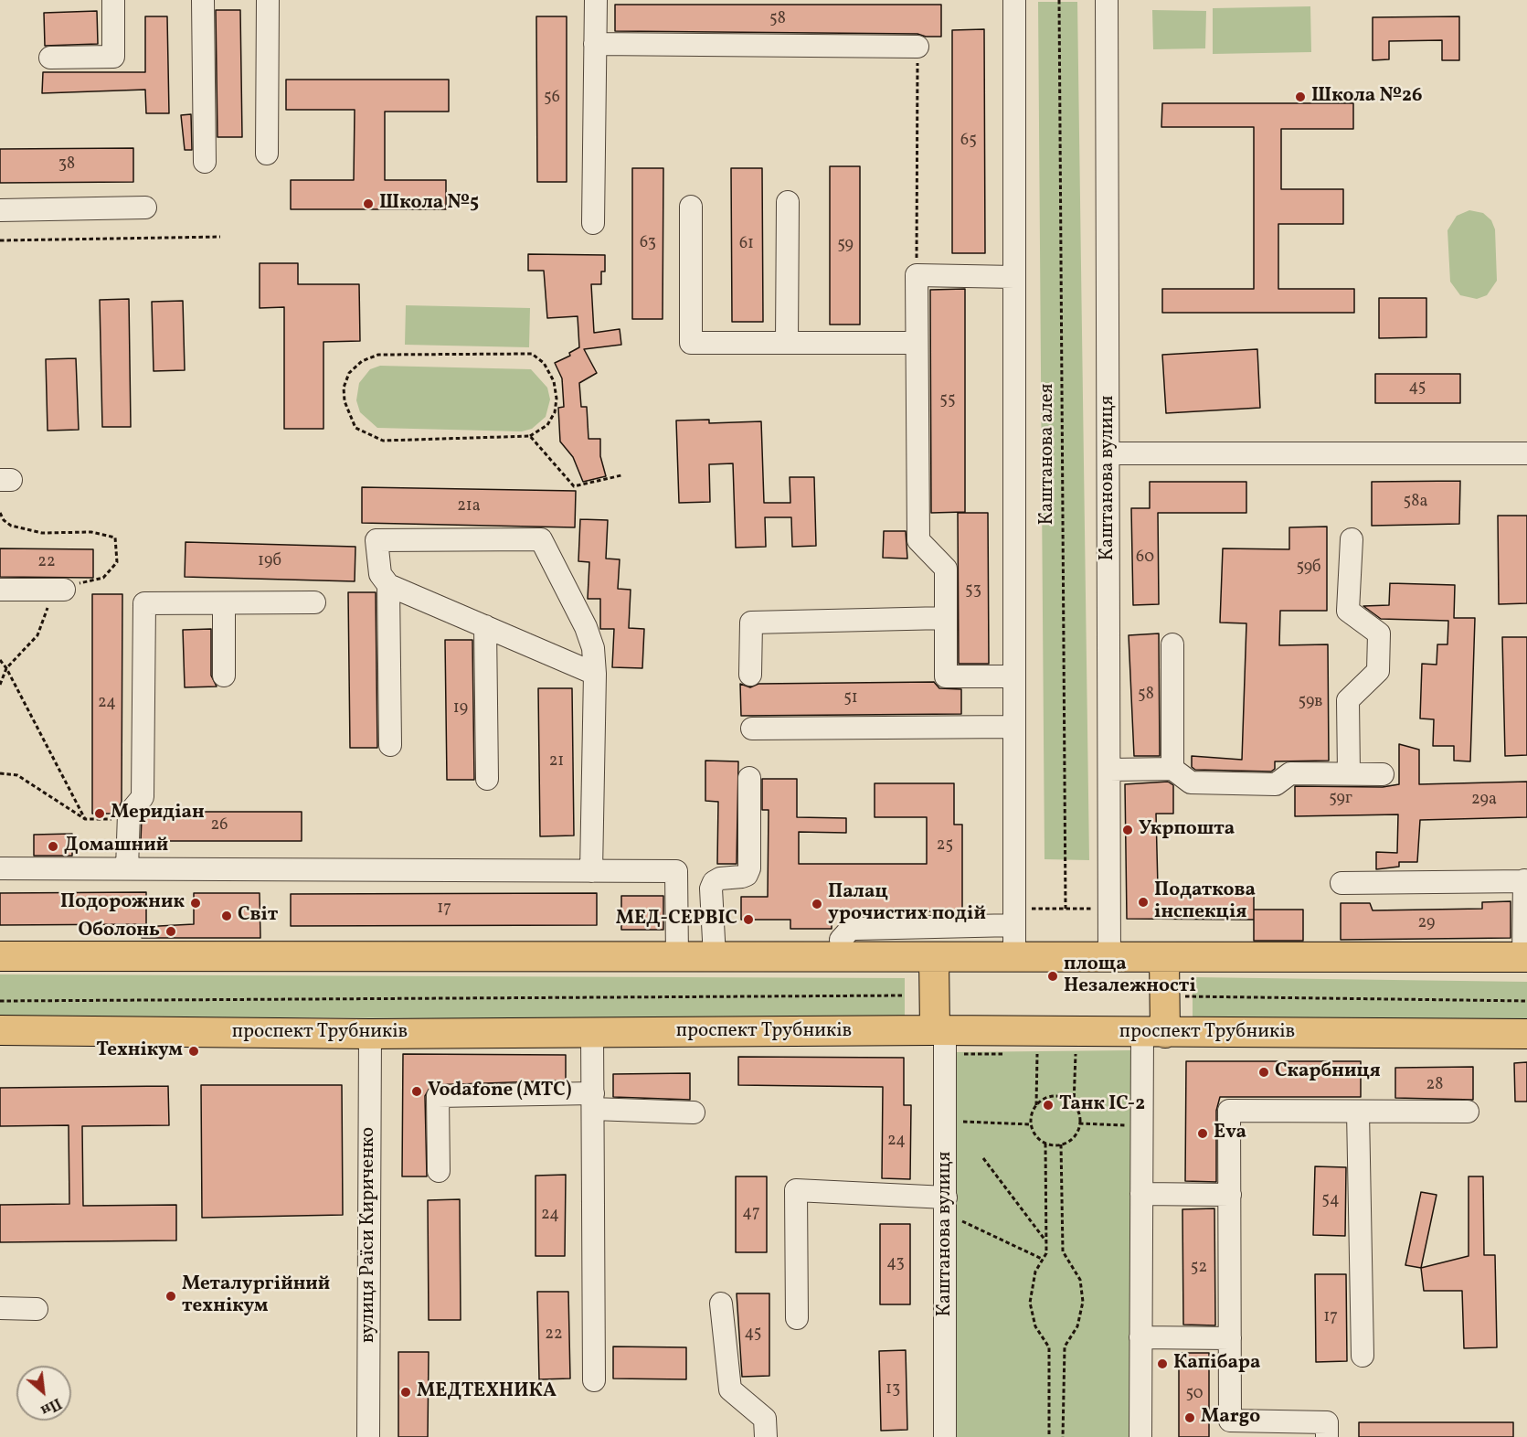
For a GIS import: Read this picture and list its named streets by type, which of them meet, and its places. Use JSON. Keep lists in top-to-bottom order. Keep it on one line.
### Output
{"streets":{"main road":["проспект Трубників"],"street":["Каштанова вулиця","вулиця Раїси Кириченко"],"path":["Каштанова алея"]},"crossings":[["Каштанова вулиця","проспект Трубників"],["проспект Трубників","вулиця Раїси Кириченко"]],"places":["Школа №26","Школа №5","Меридіан","Укрпошта","Домашний","Податкова інспекція","Подорожник","Палац урочистих подій","Світ","МЕД-СЕРВІС","Оболонь","площа Незалежності","Технікум","Скарбниця","Vodafone (МТС)","Танк ІС-2","Eva","Металургійний технікум","Капібара","МЕДТЕХНИКА","Margo"],"house_numbers":["58","56","65","38","63","61","59","45","55","58а","21а","60","19б","22","59б","53","58","51","59в","24","19","21","59г","29а","26","25","17","29","28","24","54","47","24","43","52","17","45","22","13","50"],"north":"bottom right"}
